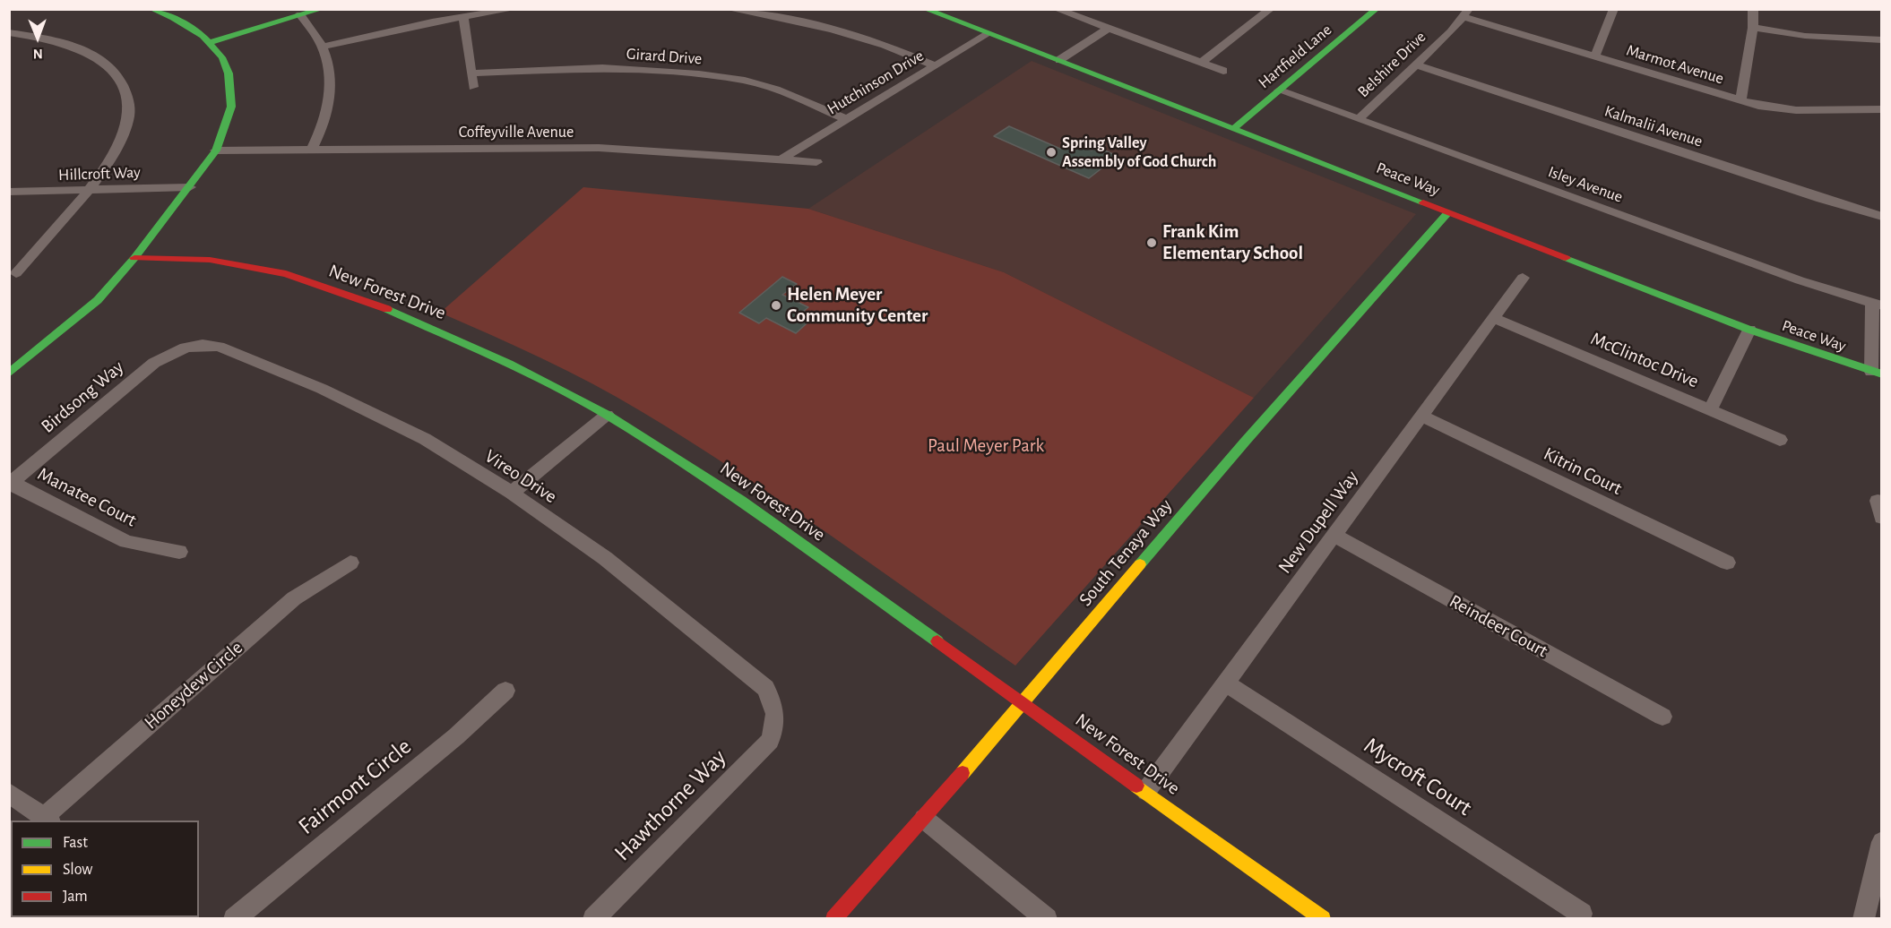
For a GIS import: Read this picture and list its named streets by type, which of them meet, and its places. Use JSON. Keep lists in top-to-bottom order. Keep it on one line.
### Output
{"streets":{"street":["Girard Drive","Hartfield Lane","Belshire Drive","Marmot Avenue","Hutchinson Drive","Kalmalii Avenue","Coffeyville Avenue","Hillcroft Way","Peace Way","Isley Avenue","New Forest Drive","McClintoc Drive","Birdsong Way","Kitrin Court","Vireo Drive","Manatee Court","New Dupell Way","South Tenaya Way","Reindeer Court","Honeydew Circle","Mycroft Court","Fairmont Circle","Hawthorne Way"]},"crossings":[["Girard Drive","Hutchinson Drive"],["Hartfield Lane","Peace Way"],["Hartfield Lane","Isley Avenue"],["Belshire Drive","Marmot Avenue"],["Belshire Drive","Kalmalii Avenue"],["Belshire Drive","Isley Avenue"],["Hutchinson Drive","Coffeyville Avenue"],["Hutchinson Drive","Peace Way"],["Peace Way","South Tenaya Way"],["New Forest Drive","New Dupell Way"],["New Forest Drive","South Tenaya Way"],["McClintoc Drive","New Dupell Way"],["Birdsong Way","Vireo Drive"],["Birdsong Way","Manatee Court"],["Kitrin Court","New Dupell Way"],["Vireo Drive","Hawthorne Way"],["New Dupell Way","Reindeer Court"],["New Dupell Way","Mycroft Court"]],"parks":["Paul Meyer Park"],"places":["Spring Valley Assembly of God Church","Frank Kim Elementary School","Helen Meyer Community Center"],"legend":["Fast","Slow","Jam"],"north":"bottom"}
